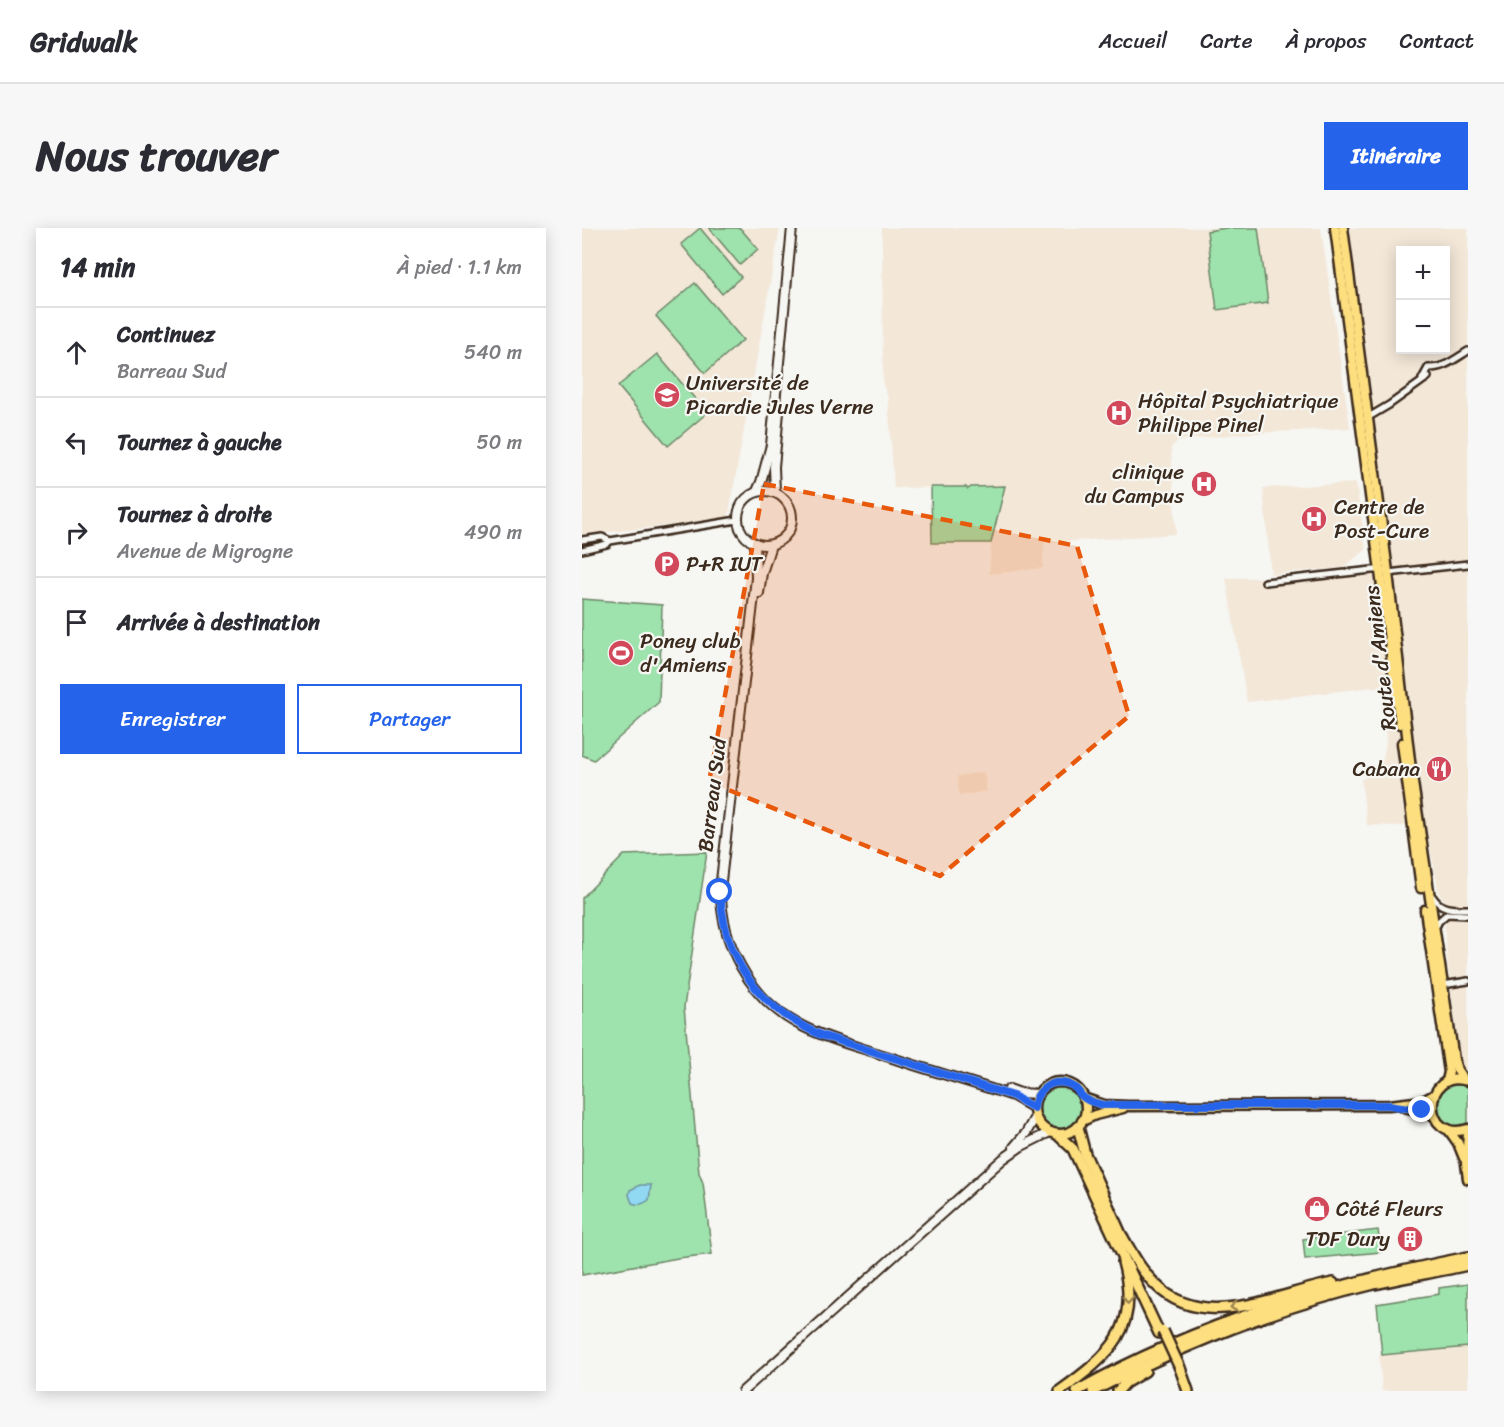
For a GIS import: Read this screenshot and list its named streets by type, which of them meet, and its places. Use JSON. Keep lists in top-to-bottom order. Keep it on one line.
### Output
{"streets":{"main road":["Route d'Amiens","Barreau Sud"]},"places":{"school or university":["Université de Picardie Jules Verne"],"hospital":["Hôpital Psychiatrique Philippe Pinel","clinique du Campus","Centre de Post-Cure"],"parking":["P+R IUT"],"sports":["Poney club d'Amiens"],"restaurant":["Cabana"],"shop":["Côté Fleurs"],"building":["TDF Dury"]},"page":{"header":"Gridwalk","nav":["Accueil","Carte","À propos","Contact"],"title":"Nous trouver","buttons":["Itinéraire",["Enregistrer","Partager"]],"heading":["14 min","À pied · 1.1 km"],"map_buttons":["+","−"],"list":[["Continuez","Barreau Sud","540 m"],["Tournez à gauche","50 m"],["Tournez à droite","Avenue de Migrogne","490 m"],"Arrivée à destination"]}}
